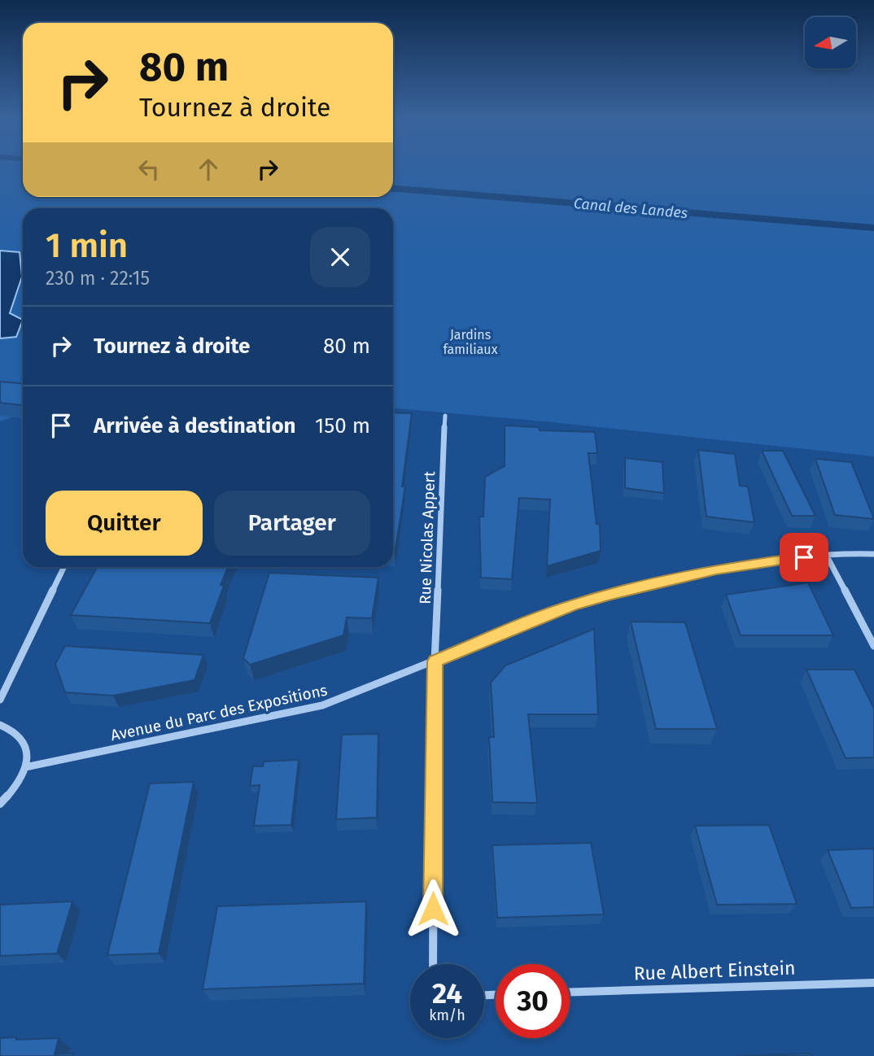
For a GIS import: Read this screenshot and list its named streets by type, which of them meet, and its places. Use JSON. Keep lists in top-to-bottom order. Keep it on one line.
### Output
{"streets":{"street":["Rue Nicolas Appert","Avenue du Parc des Expositions","Rue Albert Einstein"]},"crossings":[["Rue Nicolas Appert","Avenue du Parc des Expositions"]],"water":["Canal des Landes"],"parks":["Jardins familiaux"],"north":"left","page":{"turn":["80 m","Tournez à droite"],"heading":["1 min","230 m · 22:15"],"list":[{"name":"Tournez à droite","value":"80 m"},{"name":"Arrivée à destination","value":"150 m"}],"buttons":["Quitter","Partager"],"speed":"24 km/h","limit":"30"}}
